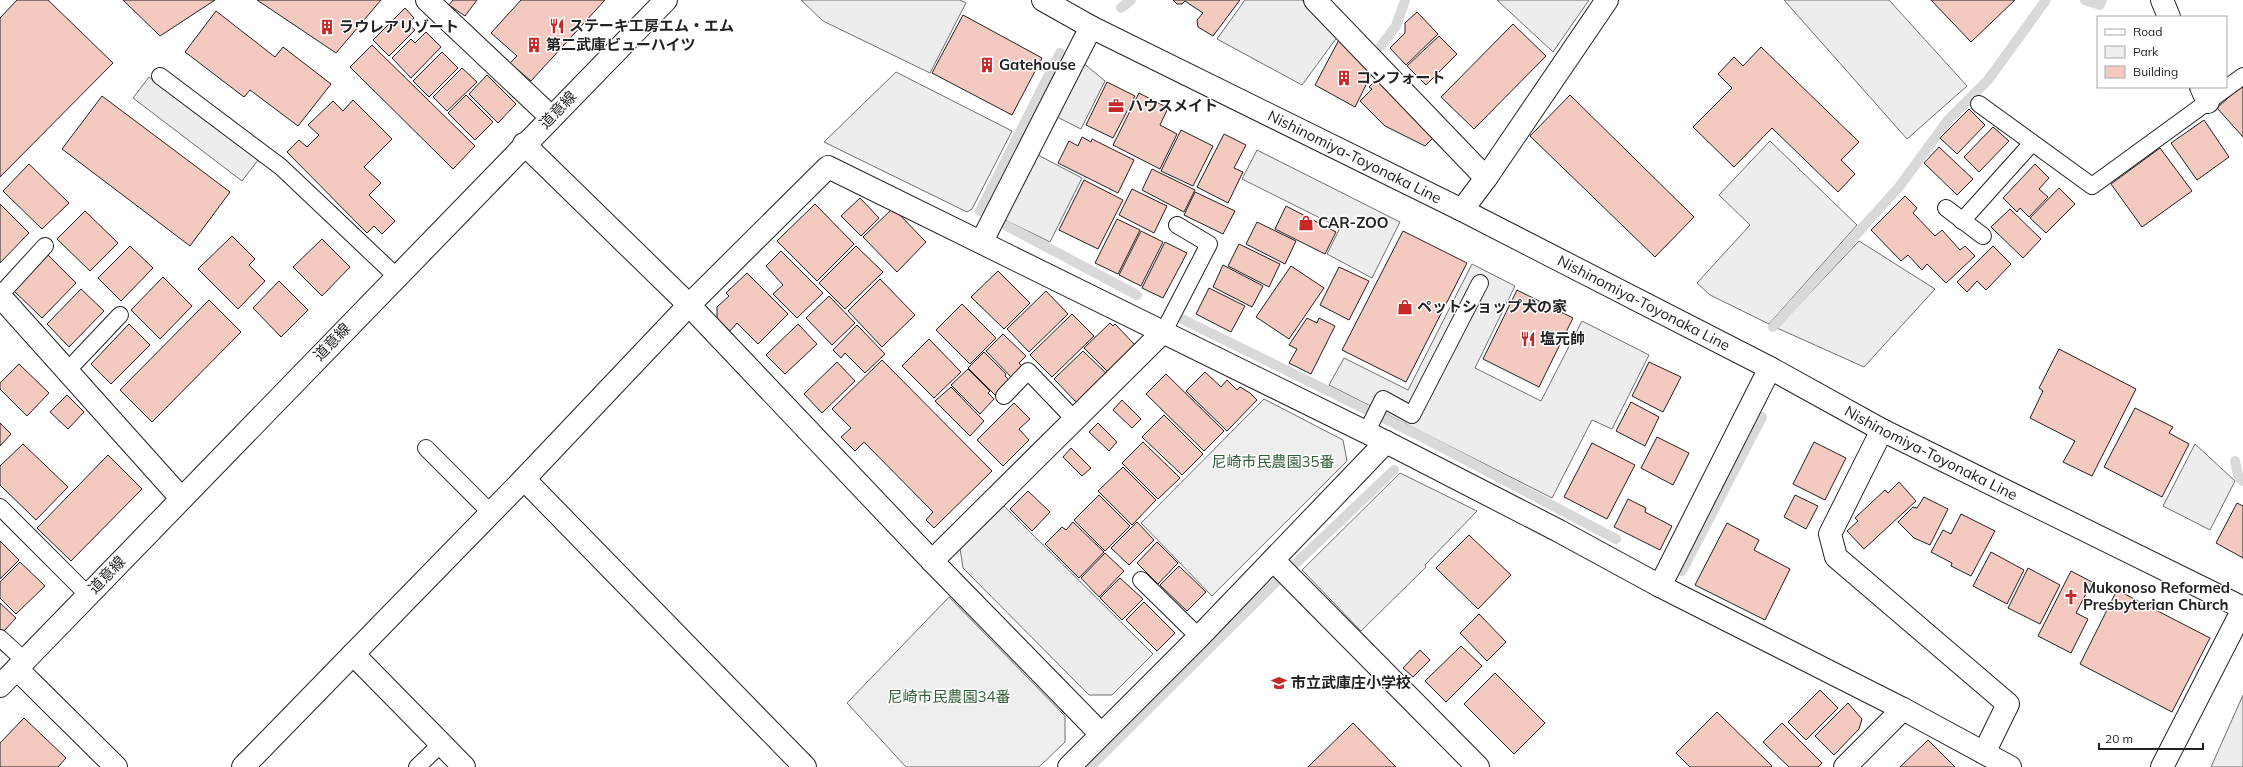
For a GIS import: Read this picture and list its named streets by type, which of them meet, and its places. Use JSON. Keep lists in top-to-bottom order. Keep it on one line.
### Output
{"streets":{"street":["道意線","Nishinomiya-Toyonaka Line"]},"parks":["尼崎市民農園35番","尼崎市民農園34番"],"places":{"restaurant":["ステーキ工房エム・エム","塩元帥"],"building":["ラウレアリゾート","第二武庫ビューハイツ","Gatehouse","コンフォート"],"office":["ハウスメイト"],"shop":["CAR-ZOO","ペットショップ犬の家"],"church":["Mukonoso Reformed Presbyterian Church"],"school or university":["市立武庫庄小学校"]},"legend":["Road","Park","Building"],"scale_bar":"20 m"}
